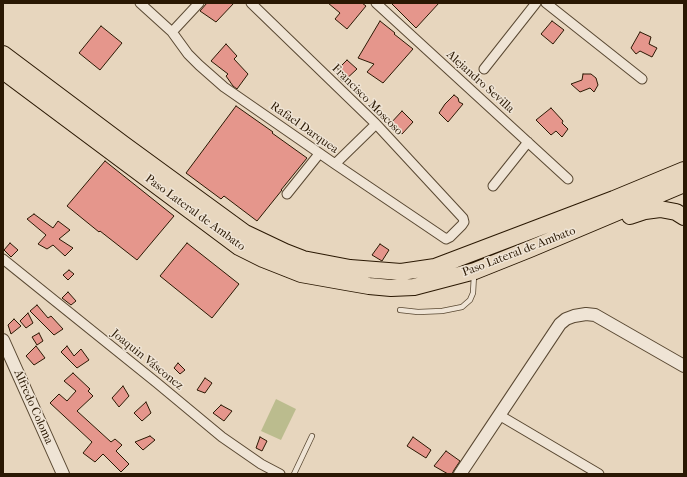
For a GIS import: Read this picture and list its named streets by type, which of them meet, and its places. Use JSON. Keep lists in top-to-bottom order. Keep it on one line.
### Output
{"streets":{"highway":["Paso Lateral de Ambato"],"street":["Alejandro Sevilla","Francisco Moscoso","Rafael Darquea","Joaquin Vásconez","Alfredo Coloma"]},"crossings":[["Francisco Moscoso","Rafael Darquea"]]}
